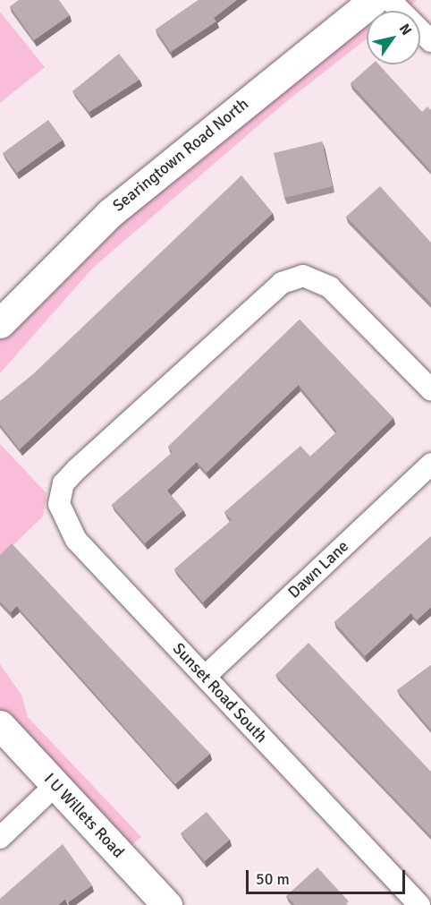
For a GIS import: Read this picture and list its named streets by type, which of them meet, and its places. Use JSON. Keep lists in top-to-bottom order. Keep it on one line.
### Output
{"streets":{"main road":["Searingtown Road North","I U Willets Road"],"street":["Dawn Lane","Sunset Road South"]},"crossings":[["Dawn Lane","Sunset Road South"]],"scale_bar":"50 m","north":"top right"}
